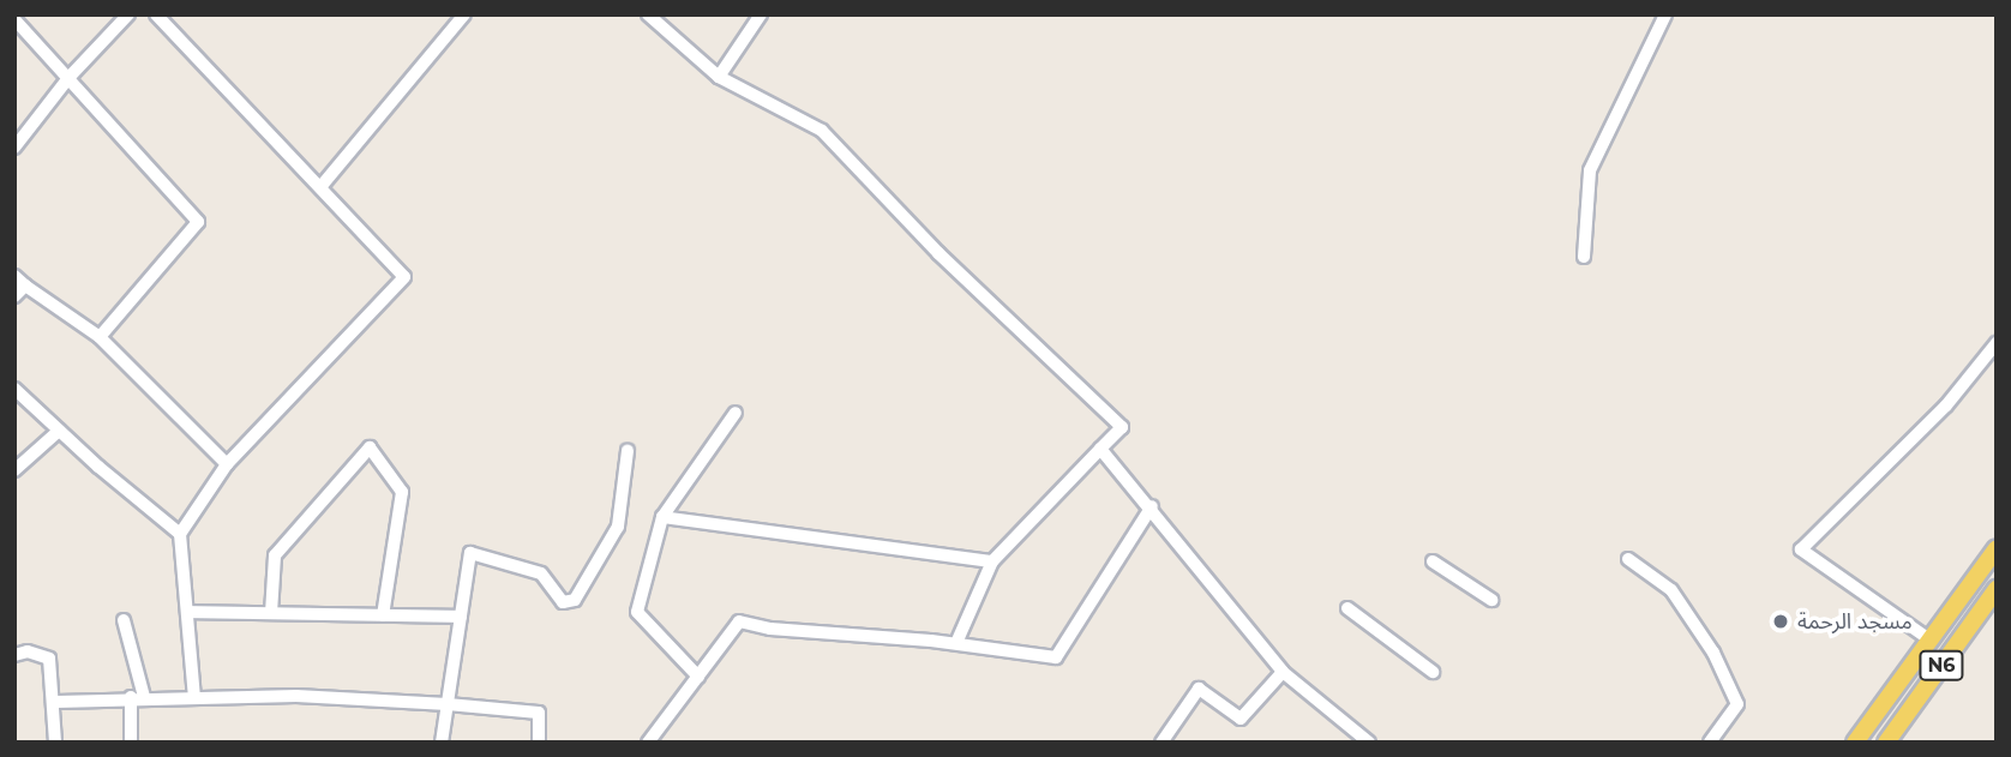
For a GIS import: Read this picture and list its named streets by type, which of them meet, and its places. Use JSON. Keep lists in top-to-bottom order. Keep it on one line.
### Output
{"streets":{"main road":["N6"]},"places":["مسجد الرحمة"]}
